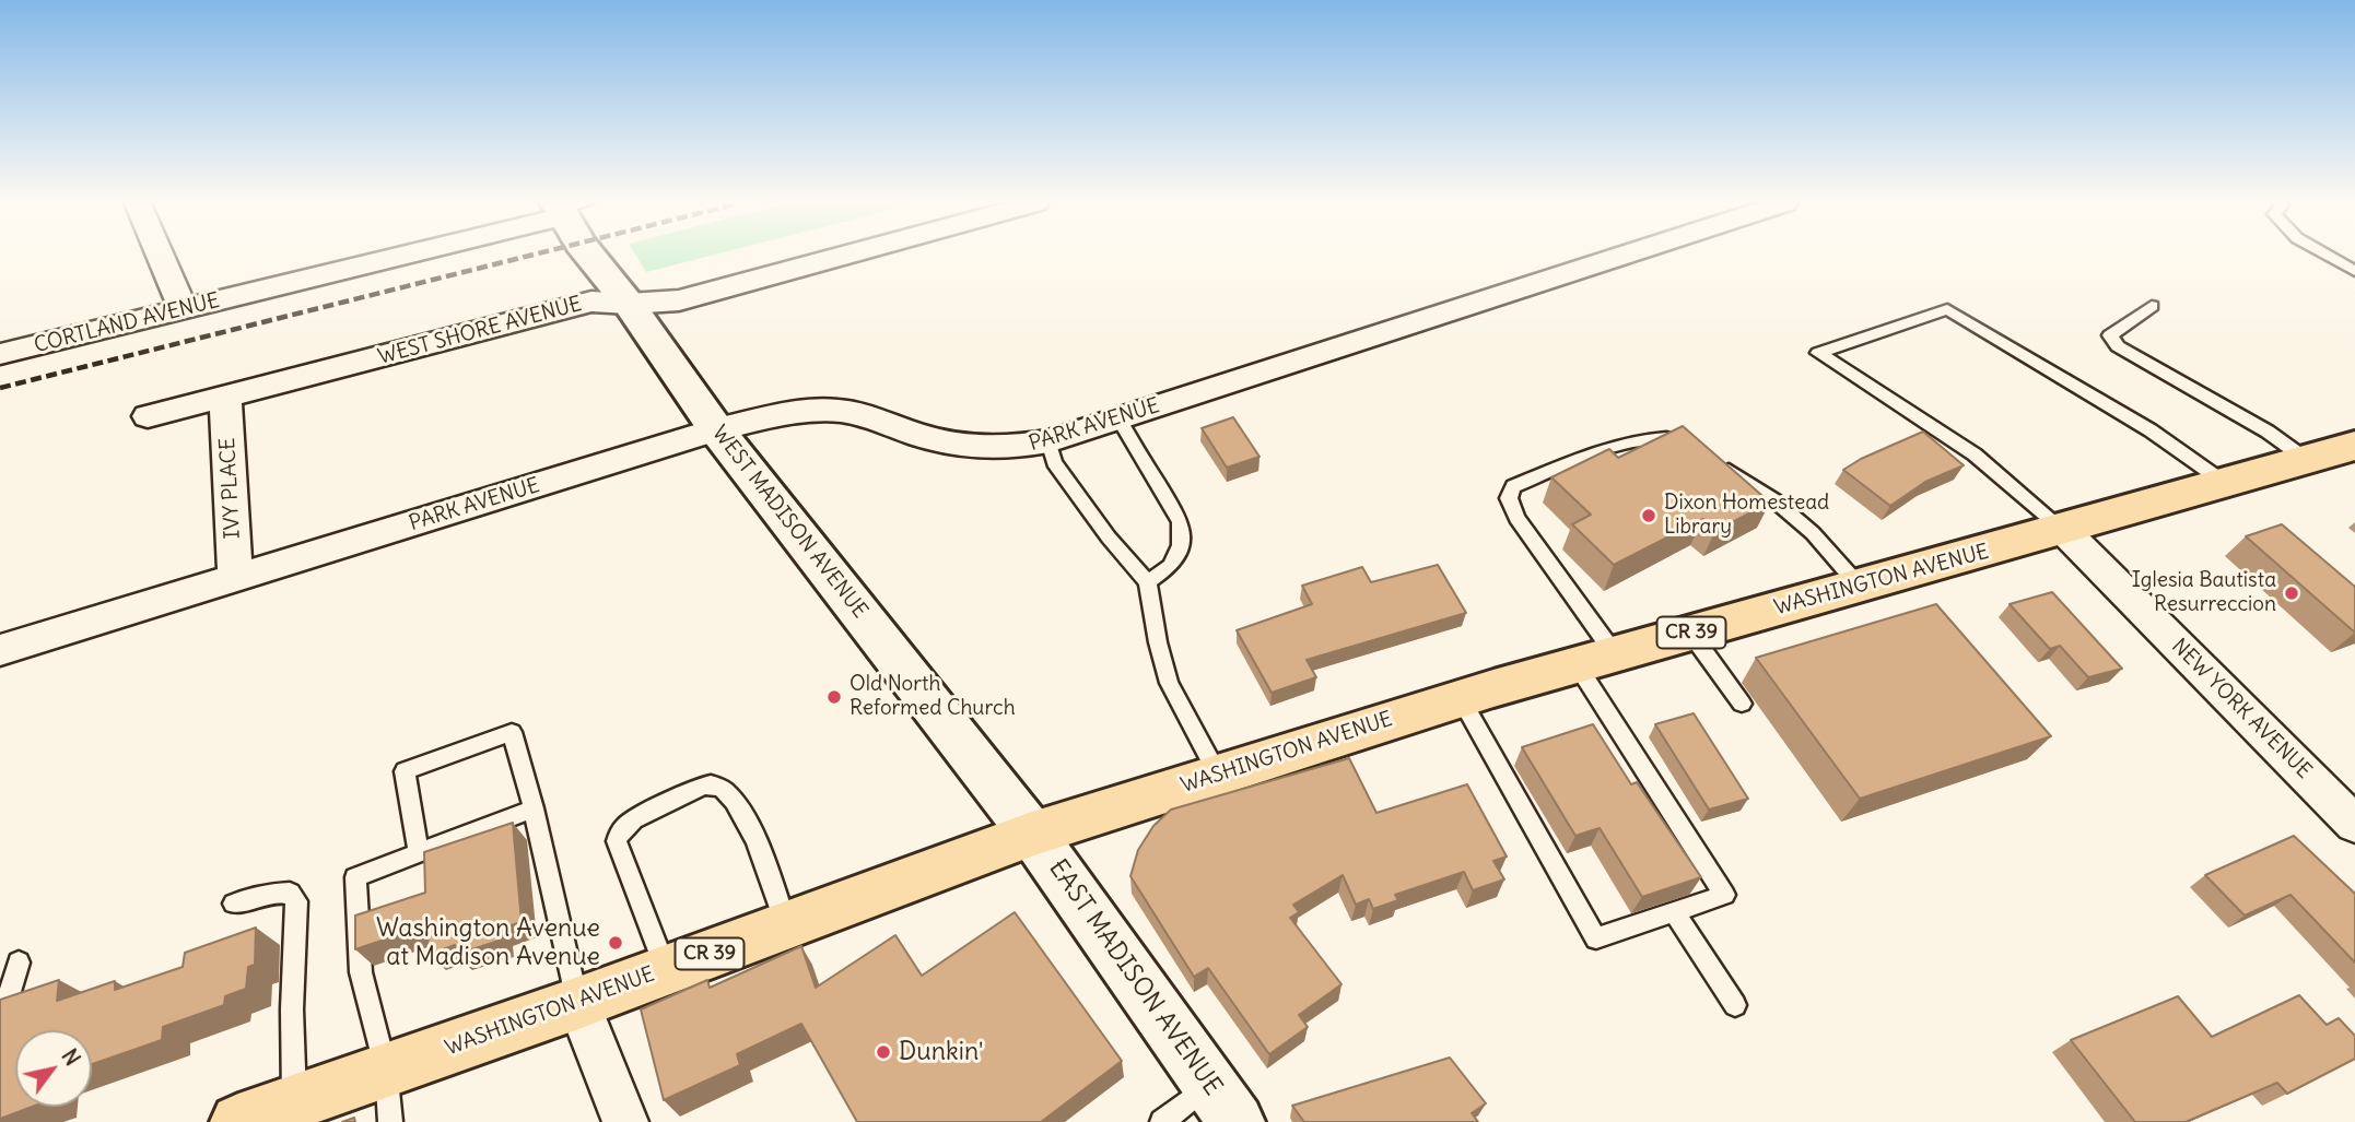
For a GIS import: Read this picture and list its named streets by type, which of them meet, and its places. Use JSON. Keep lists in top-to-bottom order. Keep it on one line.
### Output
{"streets":{"main road":["WEST MADISON AVENUE","WASHINGTON AVENUE","CR 39","EAST MADISON AVENUE"],"street":["CORTLAND AVENUE","WEST SHORE AVENUE","PARK AVENUE","IVY PLACE","NEW YORK AVENUE"]},"crossings":[["WEST SHORE AVENUE","IVY PLACE"],["WEST SHORE AVENUE","WEST MADISON AVENUE"],["PARK AVENUE","IVY PLACE"],["PARK AVENUE","WEST MADISON AVENUE"],["WEST MADISON AVENUE","WASHINGTON AVENUE"],["WEST MADISON AVENUE","EAST MADISON AVENUE"],["WASHINGTON AVENUE","NEW YORK AVENUE"],["WASHINGTON AVENUE","EAST MADISON AVENUE"]],"places":["Dixon Homestead Library","Iglesia Bautista Resurreccion","Old North Reformed Church","Washington Avenue at Madison Avenue","Dunkin'"],"north":"top right"}
